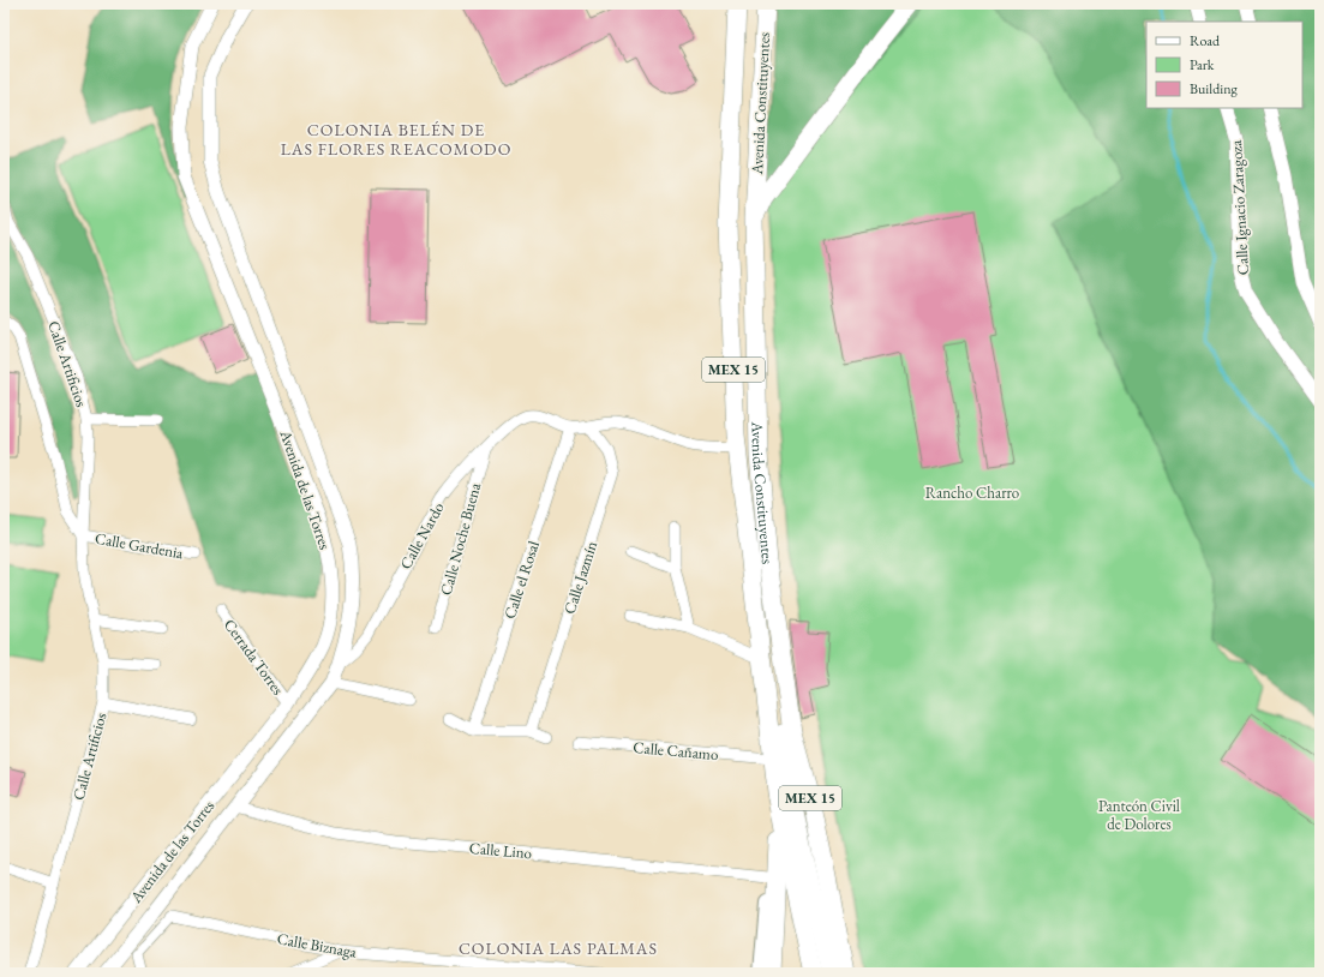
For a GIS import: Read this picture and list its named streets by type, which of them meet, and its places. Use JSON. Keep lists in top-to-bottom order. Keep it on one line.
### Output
{"streets":{"highway":["Avenida Constituyentes","MEX 15"],"street":["Calle Ignacio Zaragoza","Calle Artificios","Avenida de las Torres","Calle Nardo","Calle Noche Buena","Calle Gardenia","Calle Jazmín","Calle el Rosal","Cerrada Torres","Calle Cañamo","Calle Lino","Calle Biznaga"]},"crossings":[["Avenida Constituyentes","Calle Cañamo"],["Calle Artificios","Calle Gardenia"],["Avenida de las Torres","Calle Nardo"],["Avenida de las Torres","Cerrada Torres"],["Avenida de las Torres","Calle Lino"],["Calle Nardo","Calle Noche Buena"],["Calle Nardo","Calle el Rosal"]],"districts":["COLONIA BELÉN DE LAS FLORES REACOMODO","COLONIA LAS PALMAS"],"parks":["Rancho Charro","Panteón Civil de Dolores"],"legend":["Road","Park","Building"]}
